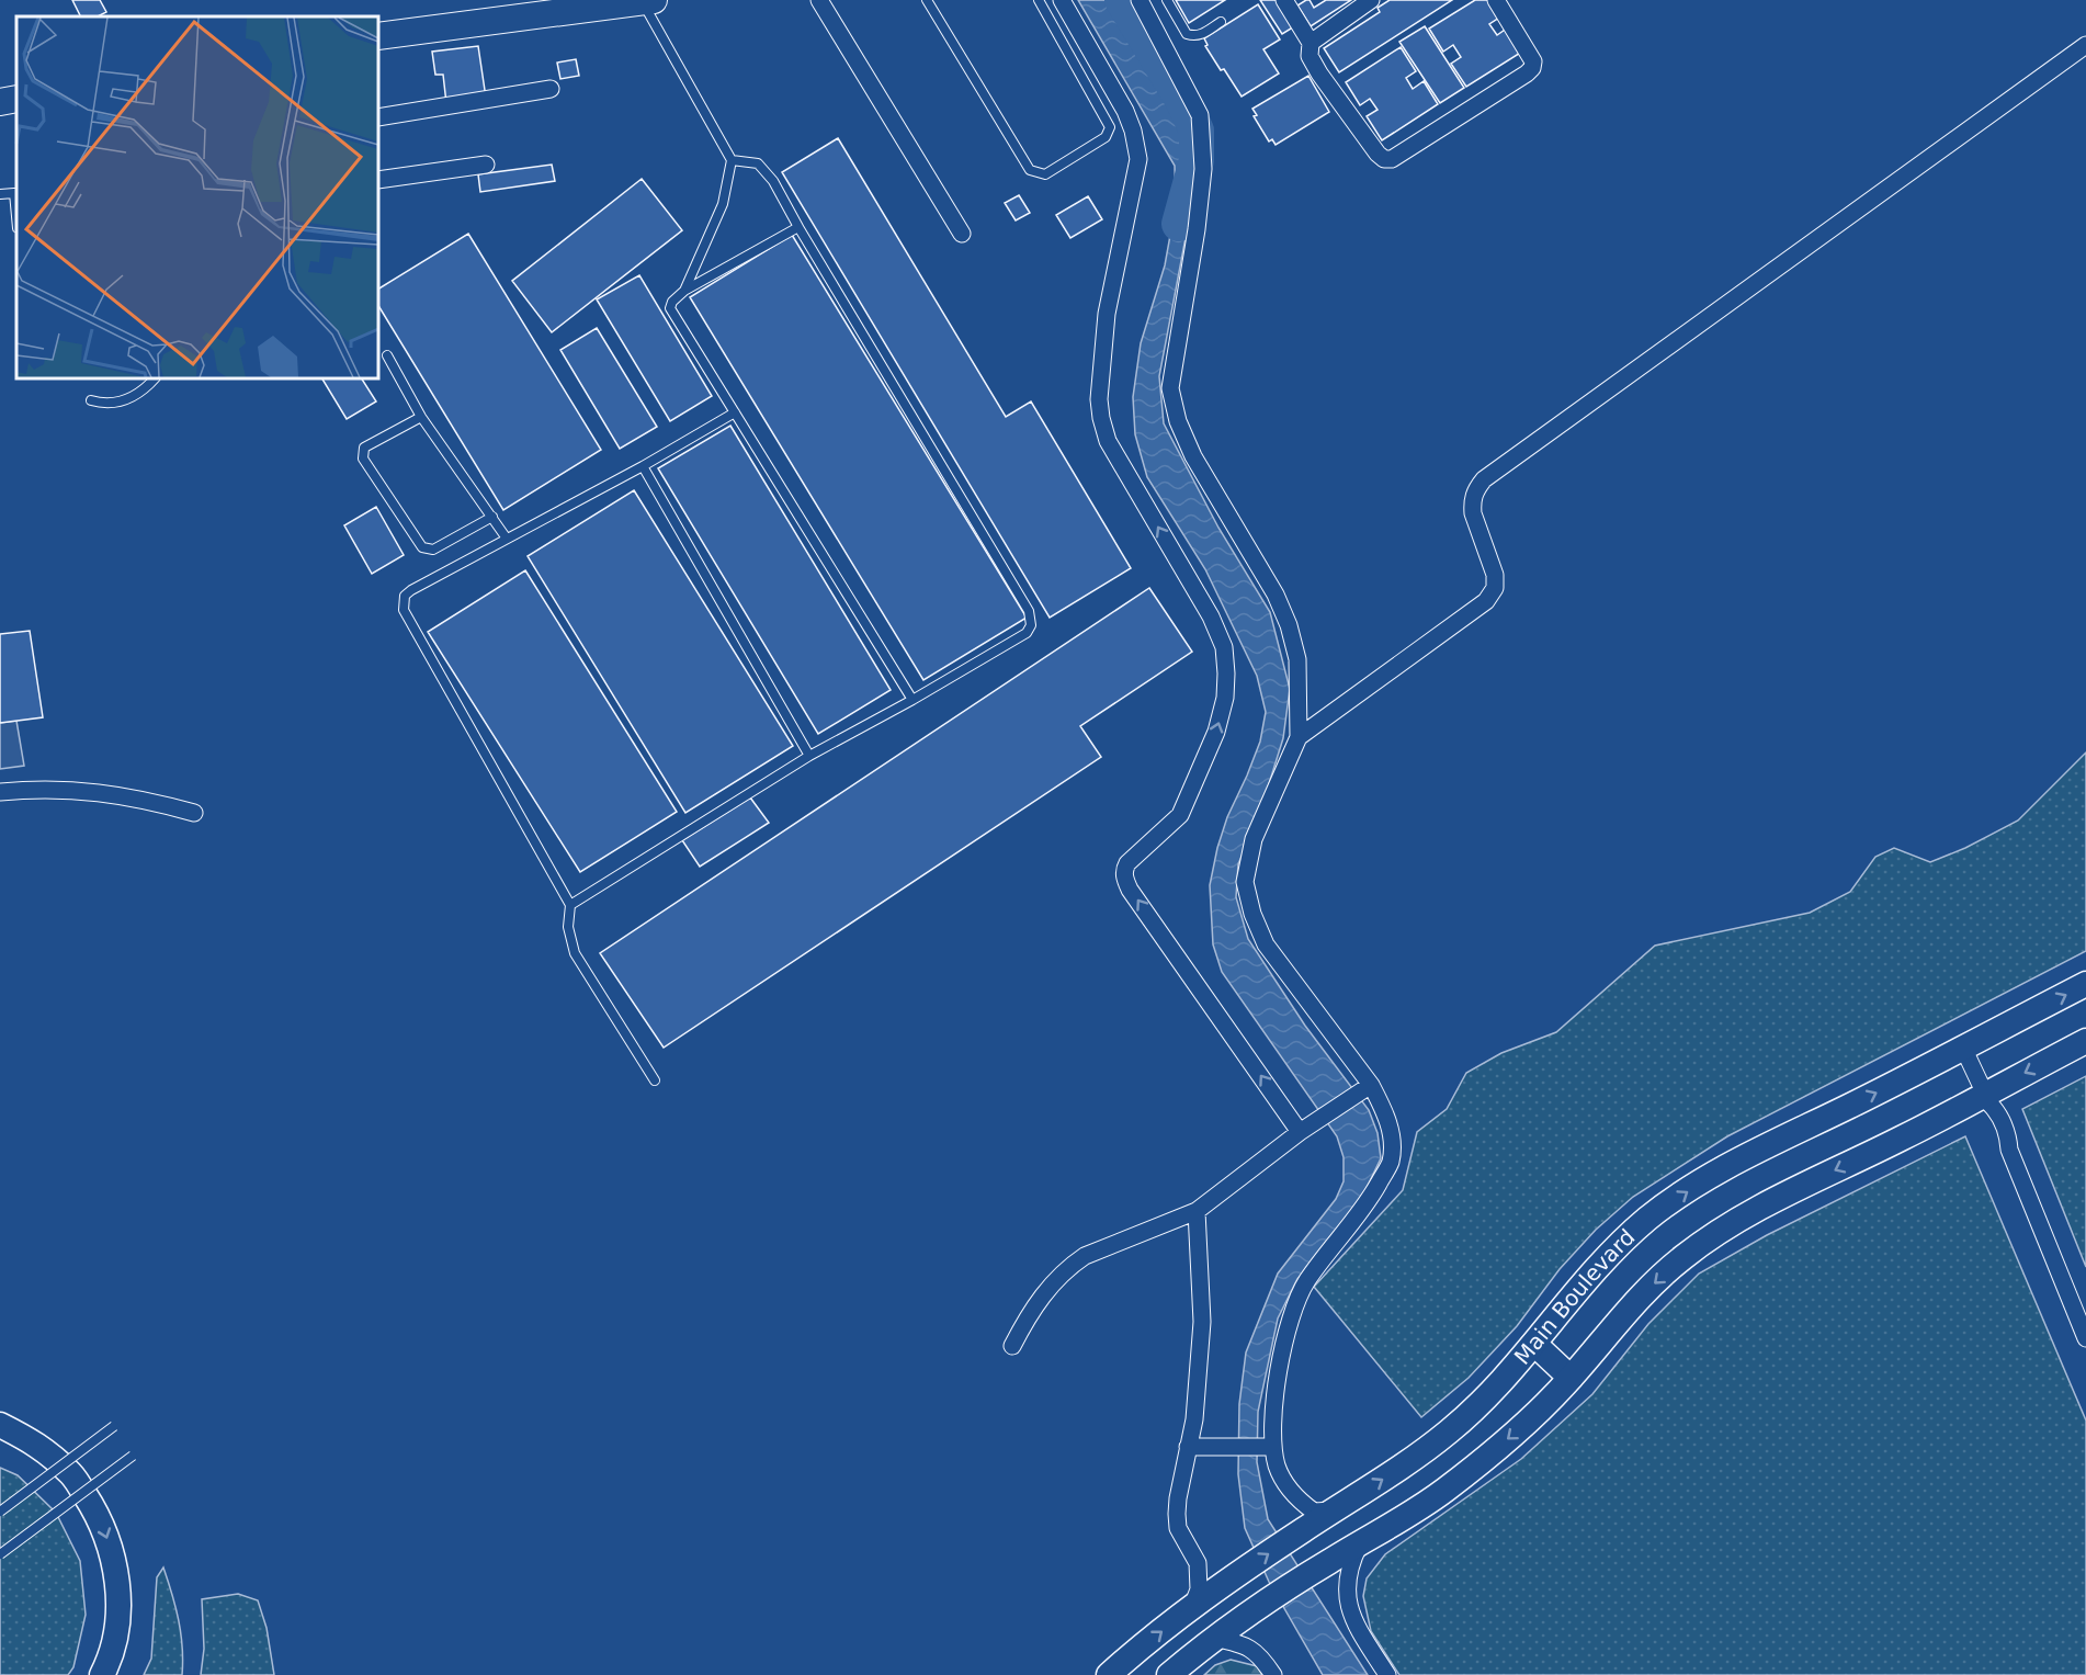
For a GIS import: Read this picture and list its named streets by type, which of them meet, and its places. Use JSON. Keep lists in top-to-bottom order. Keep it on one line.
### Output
{"streets":{"main road":["Main Boulevard"]}}
